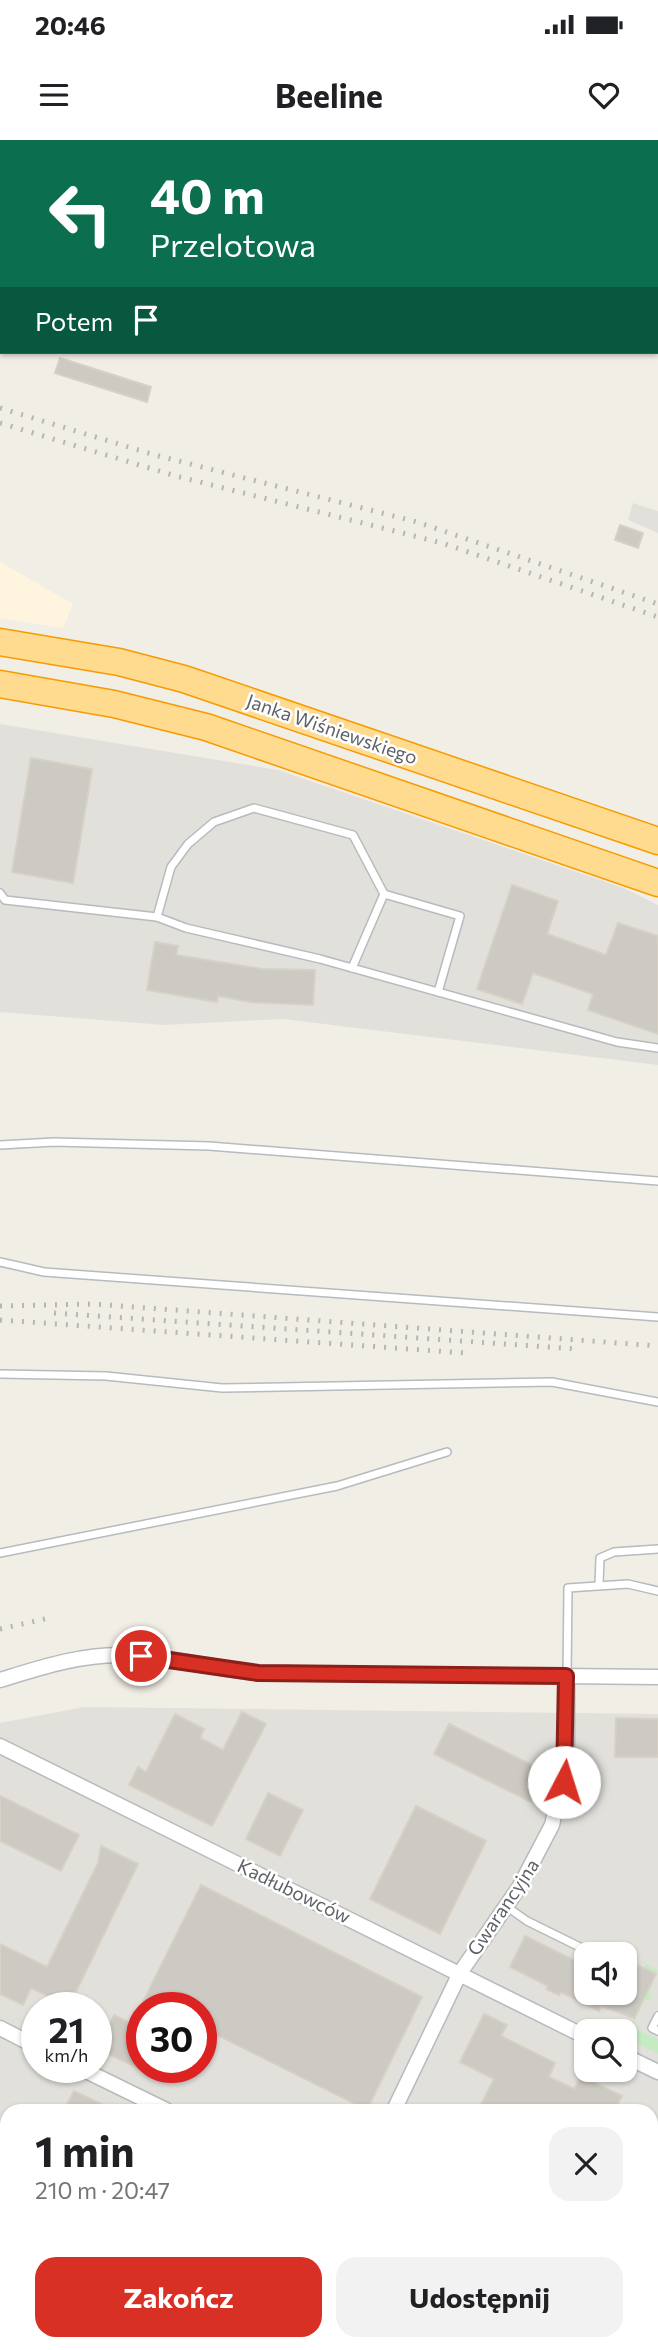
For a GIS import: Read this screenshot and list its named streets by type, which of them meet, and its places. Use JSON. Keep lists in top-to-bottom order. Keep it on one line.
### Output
{"streets":{"highway":["Janka Wiśniewskiego"],"street":["Kadłubowców","Gwarancyjna"]},"crossings":[["Kadłubowców","Gwarancyjna"]],"page":{"status":"20:46","header":"Beeline","turn":["40 m","Przelotowa"],"then":"Potem","speed":"21 km/h","limit":"30","heading":["1 min","210 m · 20:47"],"buttons":["Zakończ","Udostępnij"]}}
